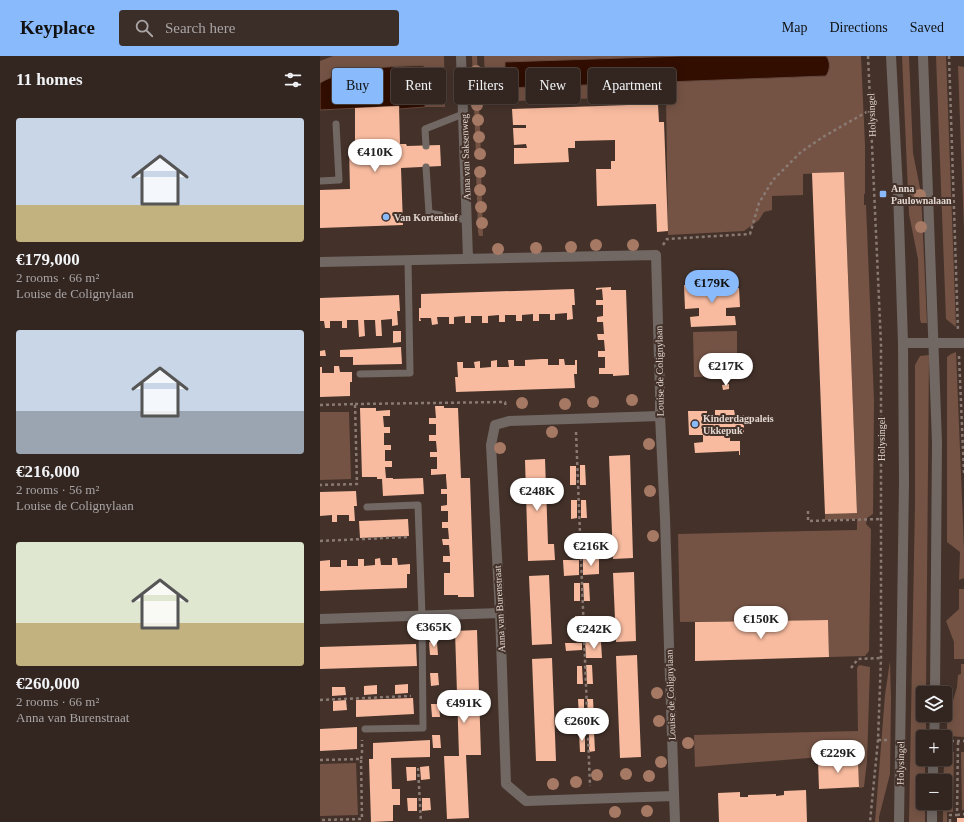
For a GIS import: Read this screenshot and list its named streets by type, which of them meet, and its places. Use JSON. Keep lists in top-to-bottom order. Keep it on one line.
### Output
{"streets":{"street":["Holysingel","Anna van Saksenweg","Louise de Colignylaan","Anna van Burenstraat"]},"crossings":[["Louise de Colignylaan","Anna van Burenstraat"]],"places":{"transit":["Anna Paulownalaan"],"other":["Van Kortenhof","Kinderdagpaleis Ukkepuk"]},"page":{"header":"Keyplace","search":"Search here","nav":["Map","Directions","Saved"],"heading":"11 homes","chip":["Buy","Rent","Filters","New","Apartment"],"list":[{"name":"€179,000","note":"2 rooms · 66 m² · Louise de Colignylaan"},{"name":"€216,000","note":"2 rooms · 56 m² · Louise de Colignylaan"},{"name":"€260,000","note":"2 rooms · 66 m² · Anna van Burenstraat"}],"price":["€410K","€179K","€217K","€248K","€216K","€150K","€365K","€242K","€491K","€260K","€229K"],"map_buttons":["+","−"]}}
